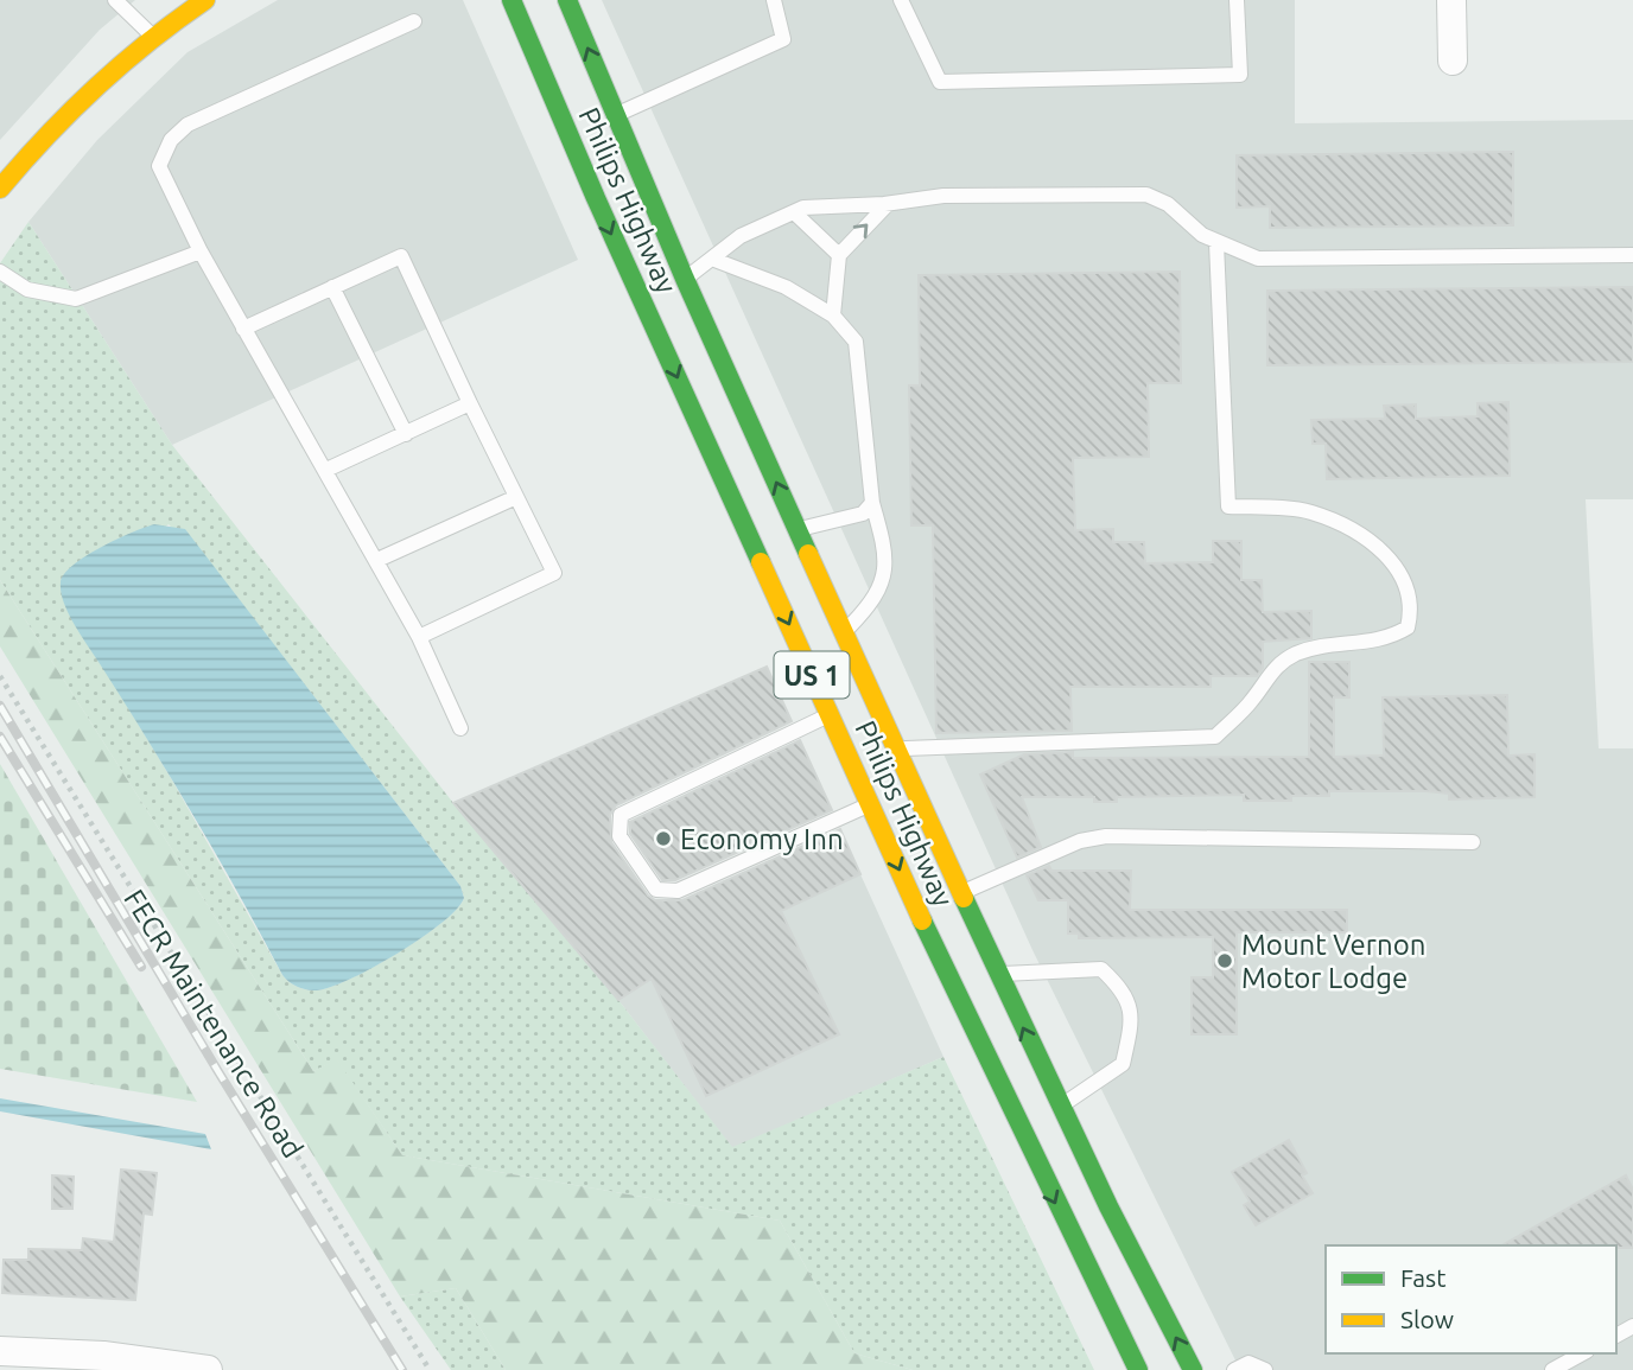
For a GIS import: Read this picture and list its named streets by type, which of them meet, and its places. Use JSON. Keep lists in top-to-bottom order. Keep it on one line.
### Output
{"streets":{"main road":["Philips Highway","US 1"],"path":["FECR Maintenance Road"]},"places":["Economy Inn","Mount Vernon Motor Lodge"],"legend":["Fast","Slow"]}
